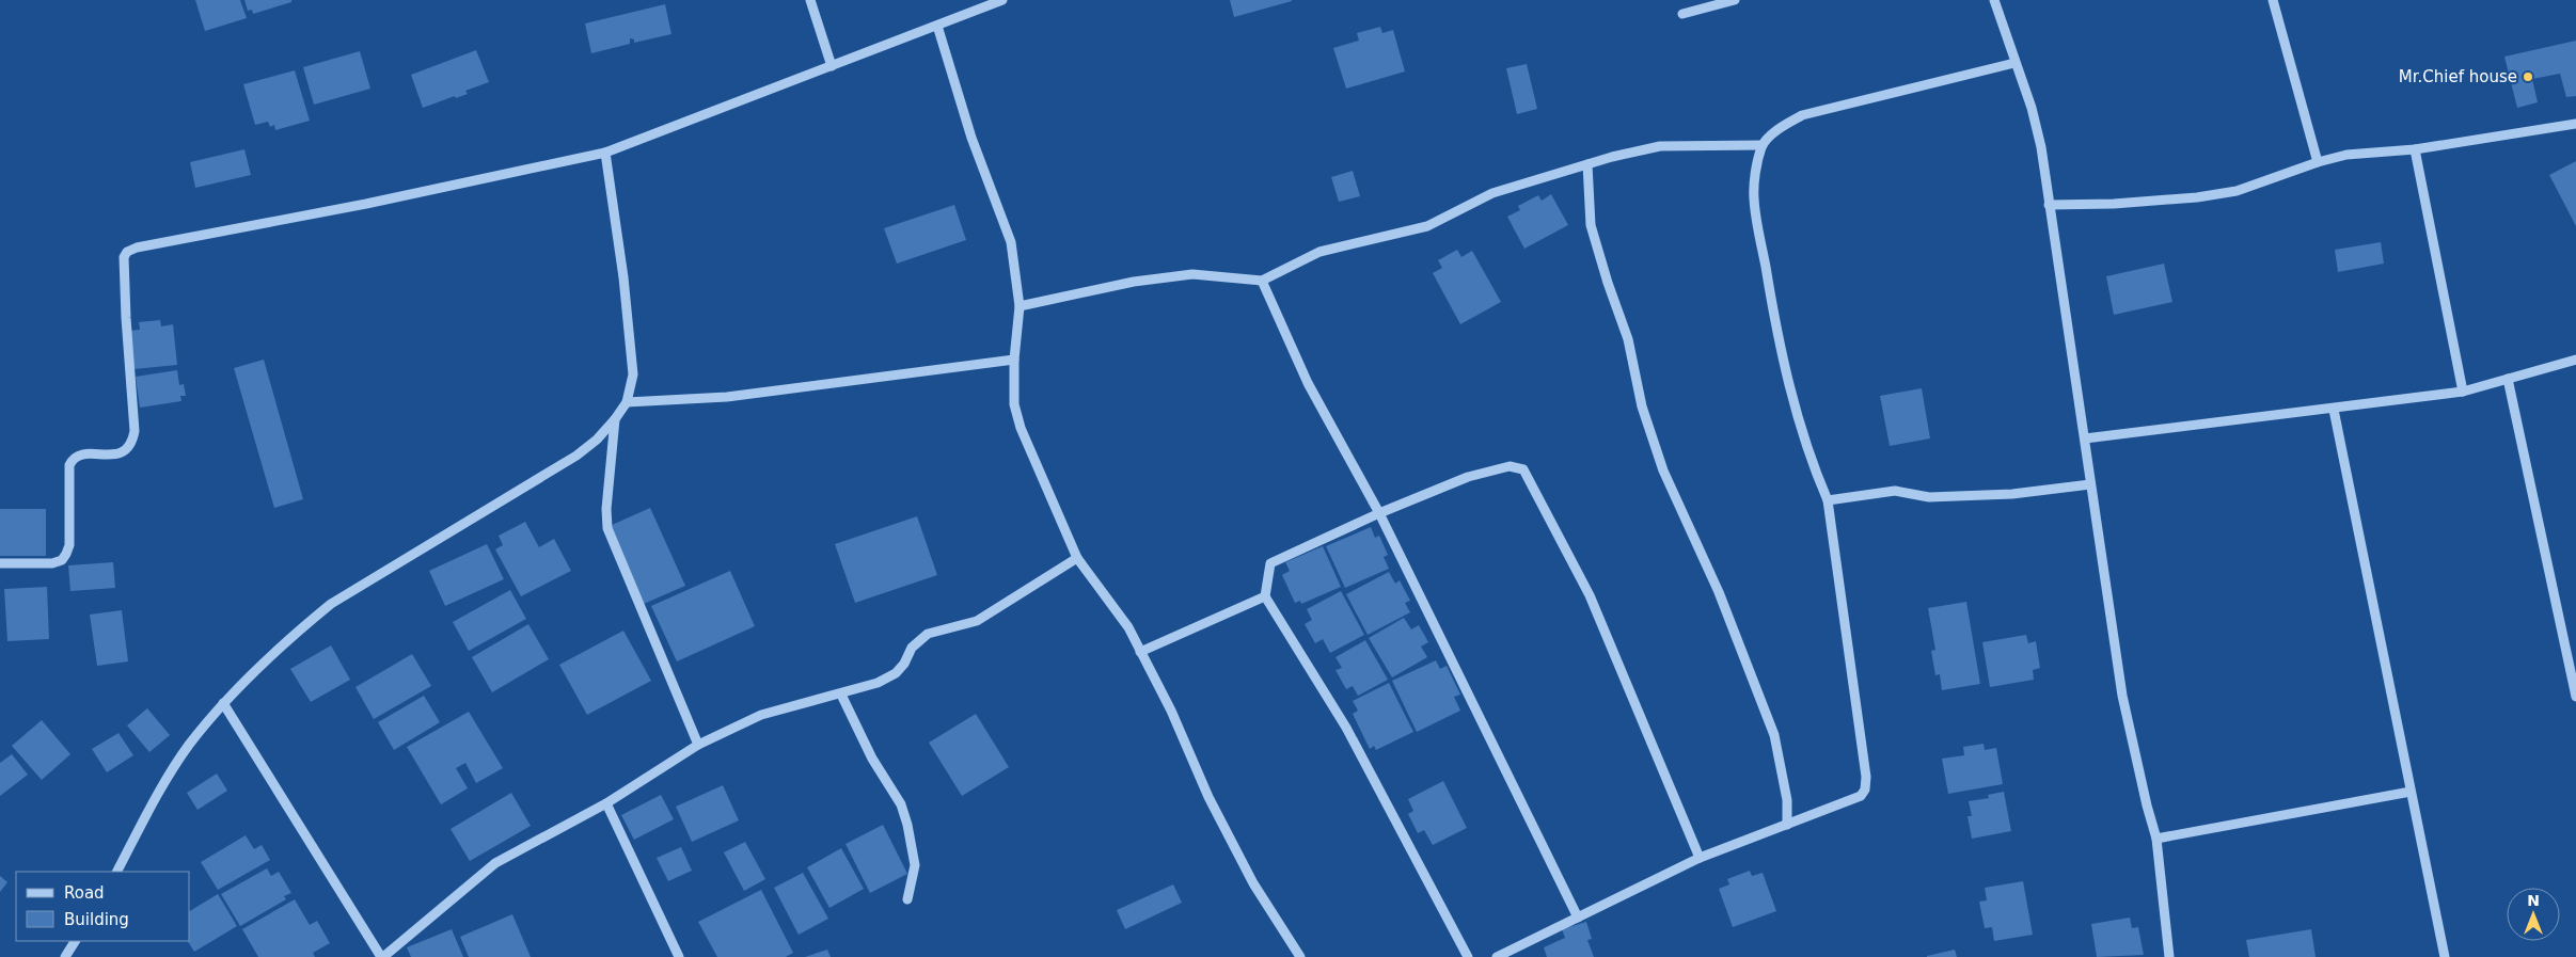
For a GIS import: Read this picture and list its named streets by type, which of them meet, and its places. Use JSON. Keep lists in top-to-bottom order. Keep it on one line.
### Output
{"places":["Mr.Chief house"],"legend":["Road","Building"],"north":"top"}
